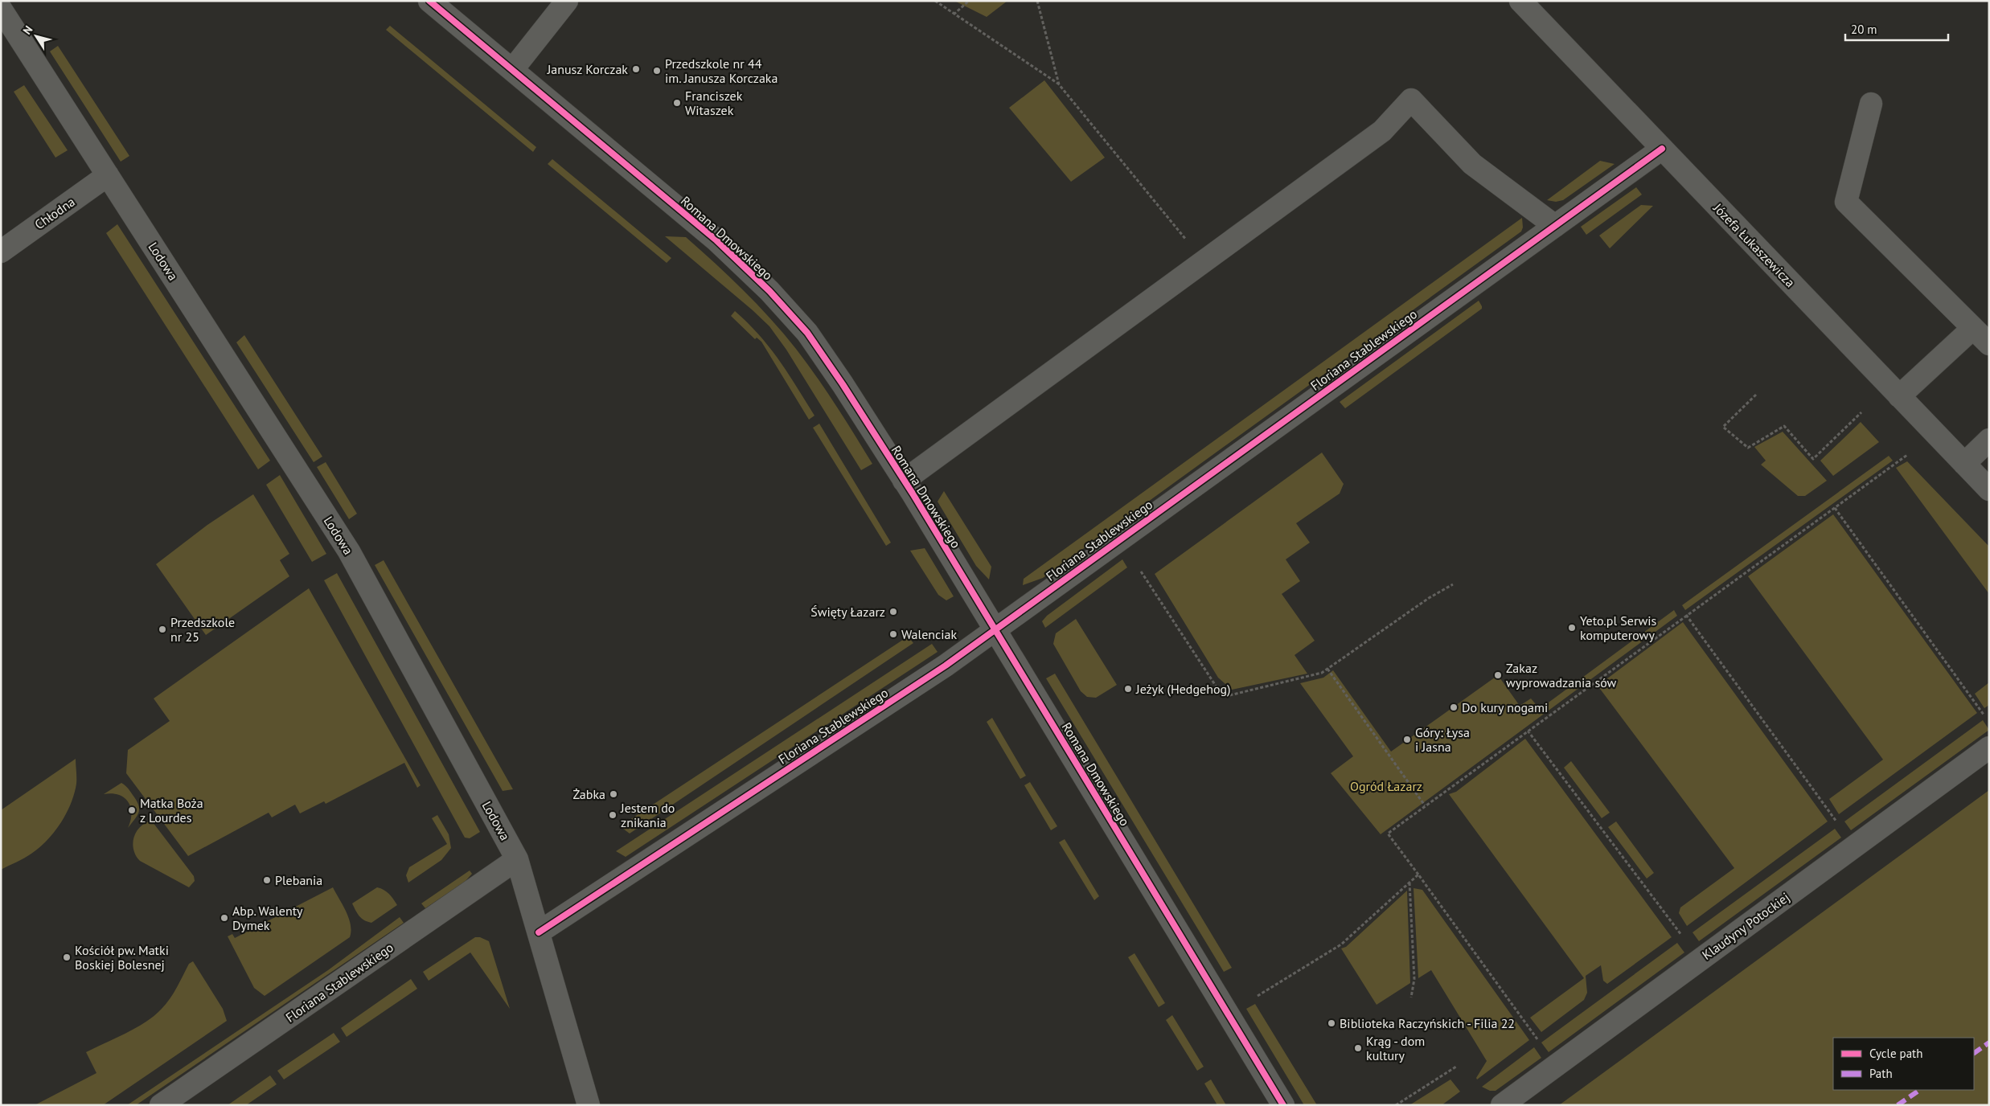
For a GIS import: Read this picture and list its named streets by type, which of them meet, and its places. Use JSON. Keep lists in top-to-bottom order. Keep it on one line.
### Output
{"streets":{"street":["Chłodna","Romana Dmowskiego","Józefa Łukaszewicza","Lodowa","Floriana Stablewskiego","Klaudyny Potockiej"]},"crossings":[["Chłodna","Lodowa"],["Romana Dmowskiego","Floriana Stablewskiego"],["Józefa Łukaszewicza","Floriana Stablewskiego"],["Lodowa","Floriana Stablewskiego"]],"parks":["Ogród Łazarz"],"places":["Janusz Korczak","Przedszkole nr 44 im. Janusza Korczaka","Franciszek Witaszek","Święty Łazarz","Yeto.pl Serwis komputerowy","Przedszkole nr 25","Walenciak","Zakaz wyprowadzania sów","Jeżyk (Hedgehog)","Do kury nogami","Góry: Łysa i Jasna","Żabka","Matka Boża z Lourdes","Jestem do znikania","Plebania","Abp. Walenty Dymek","Kościół pw. Matki Boskiej Bolesnej","Biblioteka Raczyńskich - Filia 22","Krąg - dom kultury"],"legend":["Cycle path","Path"],"scale_bar":"20 m","north":"top left"}
